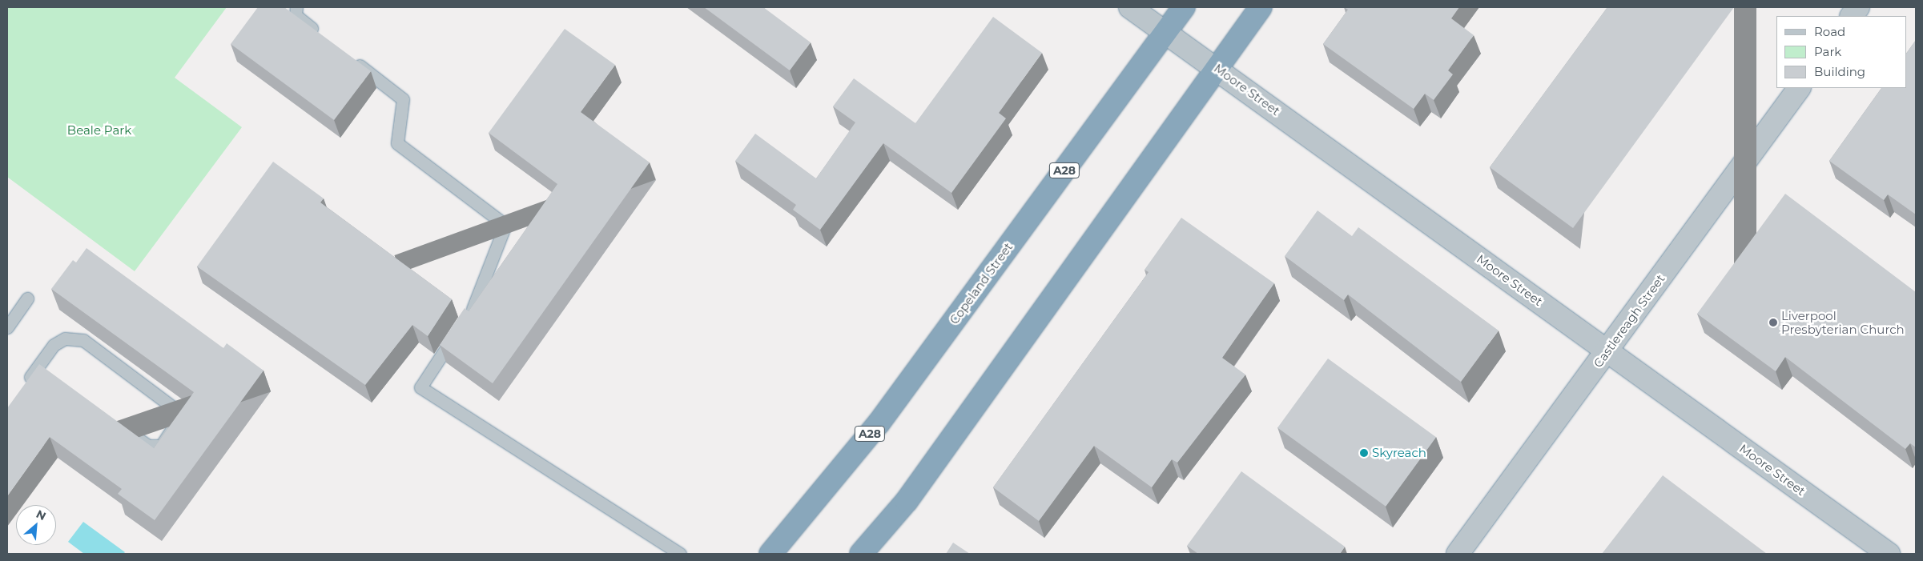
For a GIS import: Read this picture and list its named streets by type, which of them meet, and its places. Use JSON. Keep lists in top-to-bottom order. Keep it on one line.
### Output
{"streets":{"highway":["A28","Copeland Street"],"street":["Moore Street","Castlereagh Street"]},"crossings":[["Moore Street","Copeland Street"],["Moore Street","Castlereagh Street"]],"parks":["Beale Park"],"places":["Liverpool Presbyterian Church","Skyreach"],"legend":["Road","Park","Building"],"north":"top right"}
